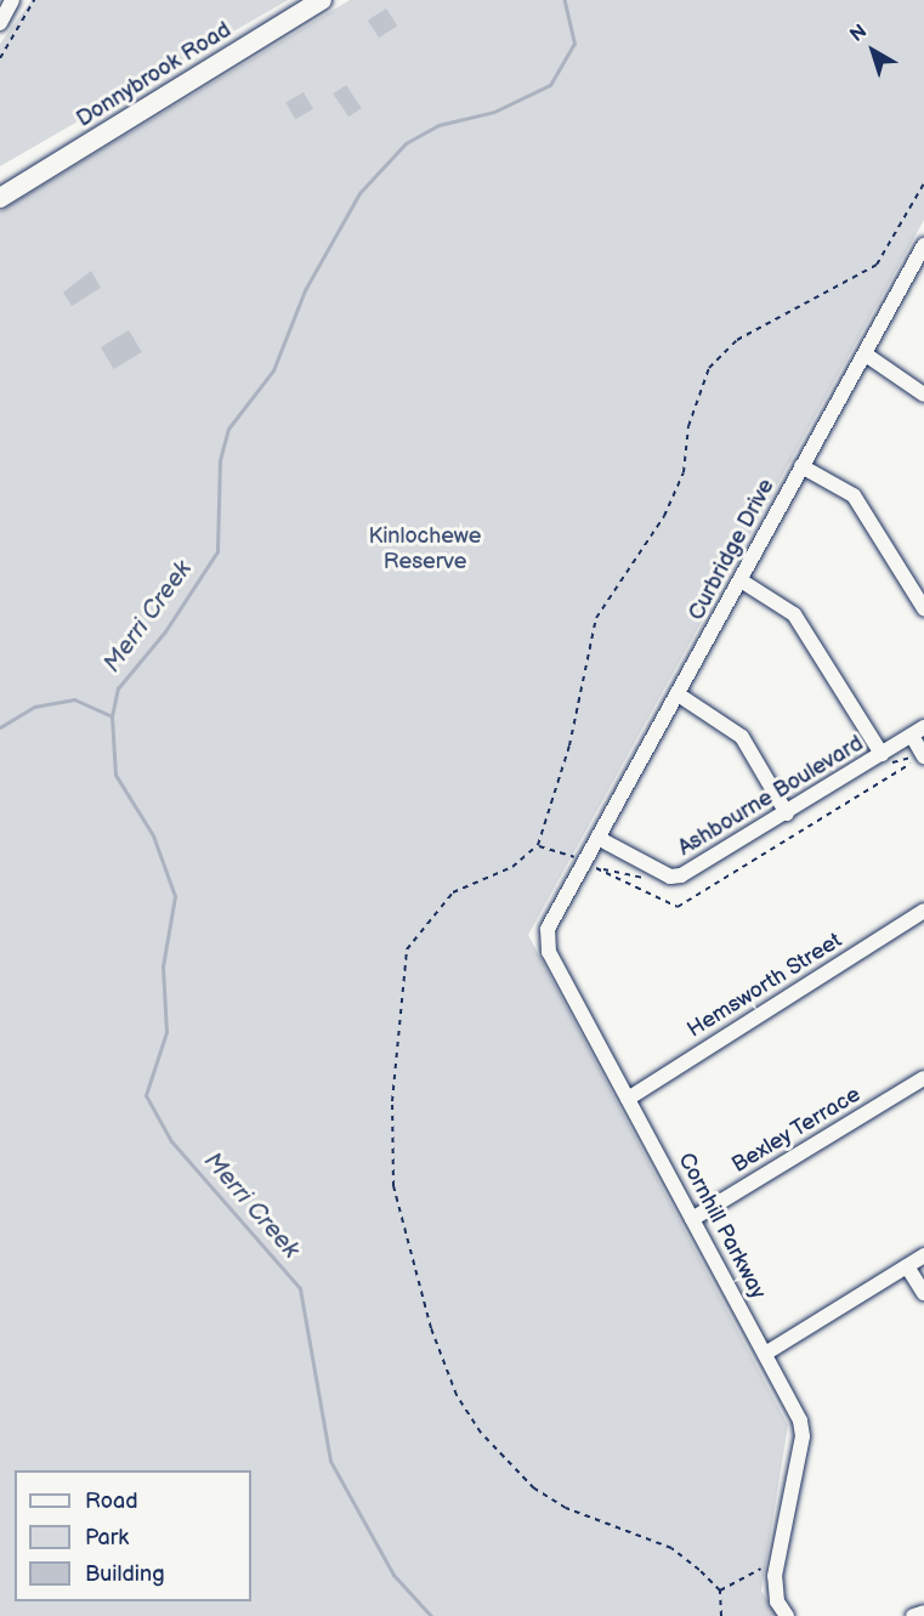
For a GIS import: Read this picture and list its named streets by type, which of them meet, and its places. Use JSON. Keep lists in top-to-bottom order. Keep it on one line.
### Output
{"streets":{"main road":["Donnybrook Road"],"street":["Curbridge Drive","Ashbourne Boulevard","Hemsworth Street","Bexley Terrace","Cornhill Parkway"]},"crossings":[["Curbridge Drive","Ashbourne Boulevard"],["Curbridge Drive","Cornhill Parkway"],["Hemsworth Street","Cornhill Parkway"],["Bexley Terrace","Cornhill Parkway"]],"water":["Merri Creek"],"parks":["Kinlochewe Reserve"],"legend":["Road","Park","Building"],"north":"top left"}
